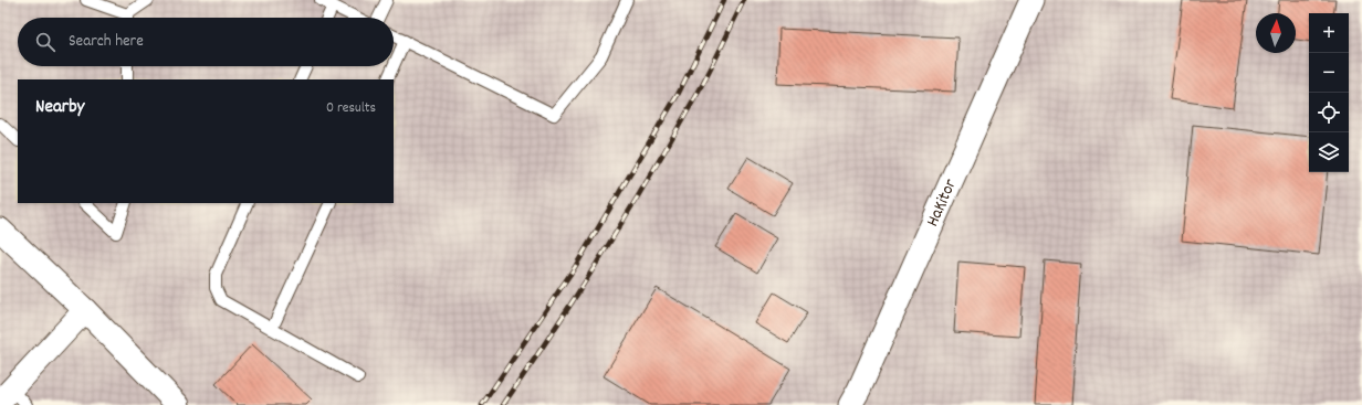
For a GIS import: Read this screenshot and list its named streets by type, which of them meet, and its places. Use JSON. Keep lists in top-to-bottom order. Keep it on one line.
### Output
{"streets":{"street":["HaKitor"]},"north":"top","page":{"map_buttons":["+","−"],"search":"Search here","heading":["Nearby","0 results"]}}
